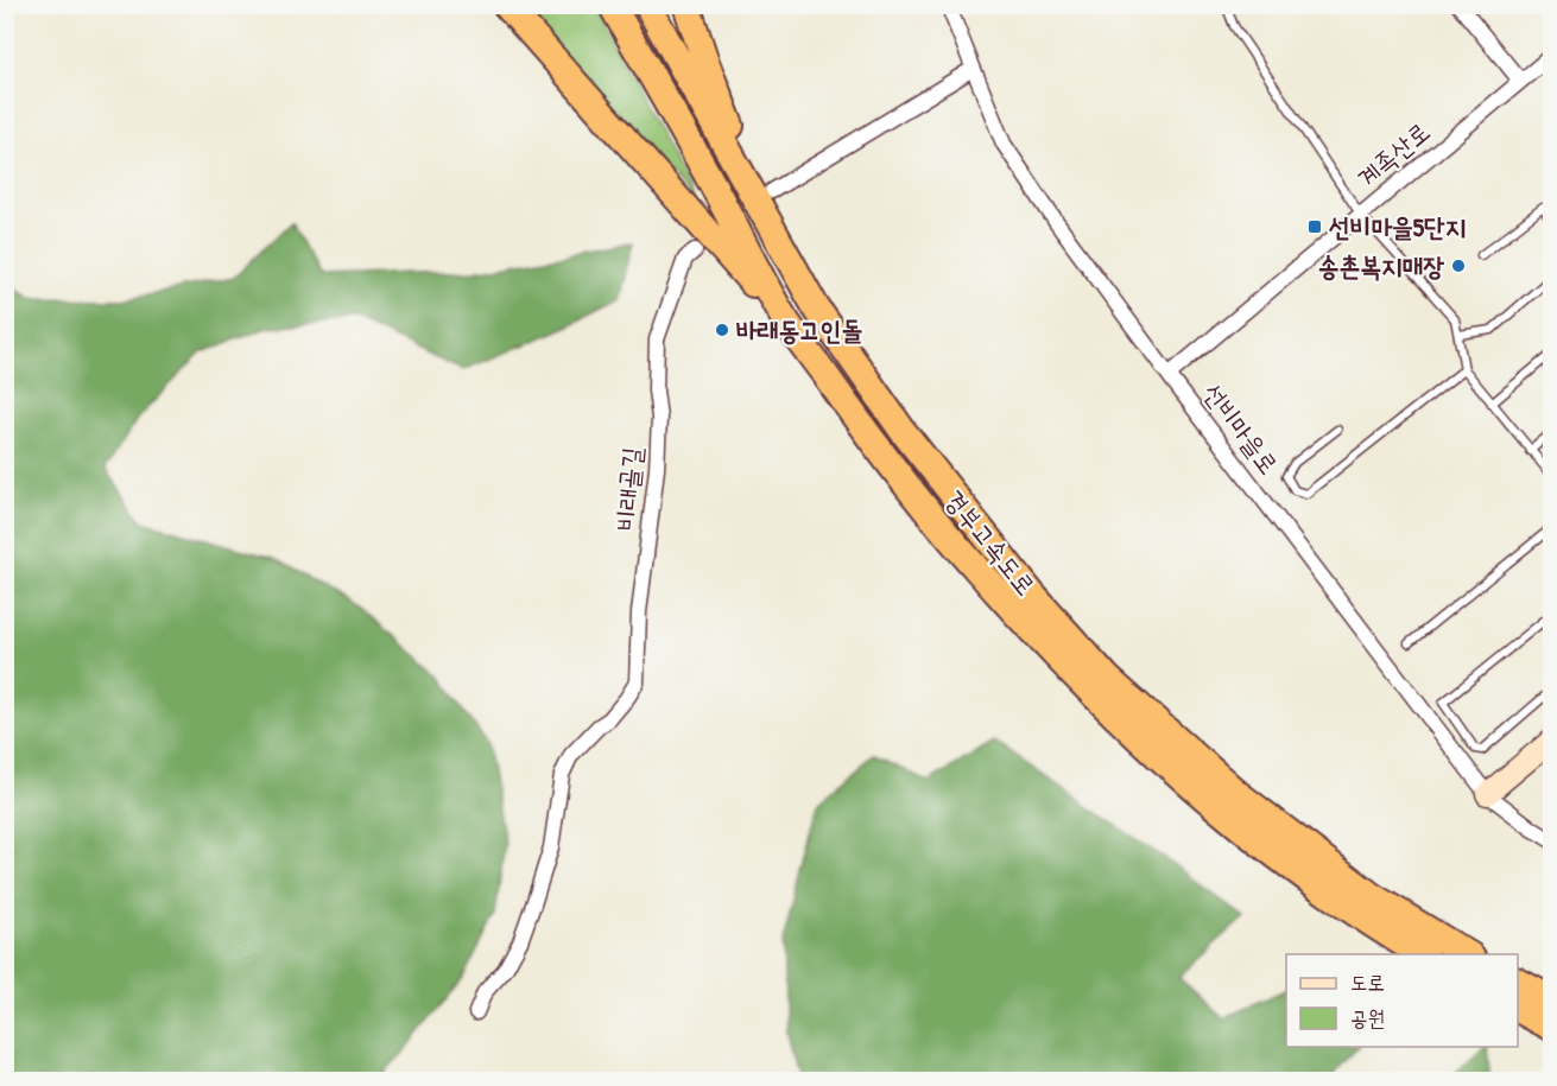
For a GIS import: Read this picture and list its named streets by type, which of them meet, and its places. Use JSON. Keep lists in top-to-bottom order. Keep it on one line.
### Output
{"streets":{"highway":["경부고속도로"],"street":["계족산로","선비마을로","비래골길"]},"crossings":[["계족산로","선비마을로"]],"places":{"transit":["선비마을5단지"],"other":["송촌복지매장","바래동고인돌"]},"legend":["도로","공원"]}
